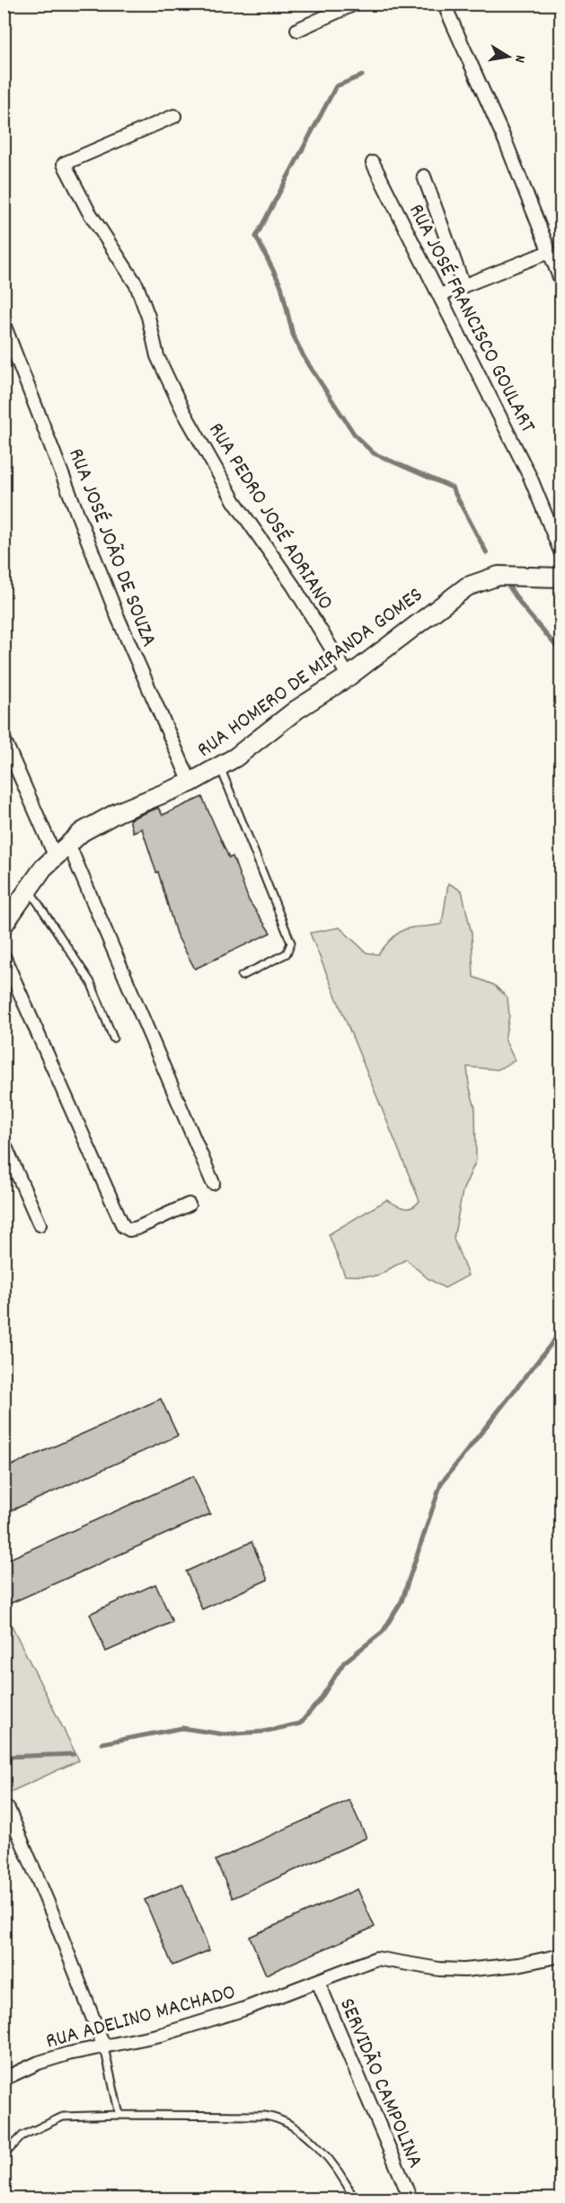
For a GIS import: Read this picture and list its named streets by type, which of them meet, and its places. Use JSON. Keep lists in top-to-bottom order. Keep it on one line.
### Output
{"streets":{"street":["RUA JOSÉ FRANCISCO GOULART","RUA PEDRO JOSÉ ADRIANO","RUA JOSÉ JOÃO DE SOUZA","RUA HOMERO DE MIRANDA GOMES","RUA ADELINO MACHADO","SERVIDÃO CAMPOLINA"]},"crossings":[["RUA PEDRO JOSÉ ADRIANO","RUA HOMERO DE MIRANDA GOMES"],["RUA JOSÉ JOÃO DE SOUZA","RUA HOMERO DE MIRANDA GOMES"],["RUA ADELINO MACHADO","SERVIDÃO CAMPOLINA"]],"north":"right"}
